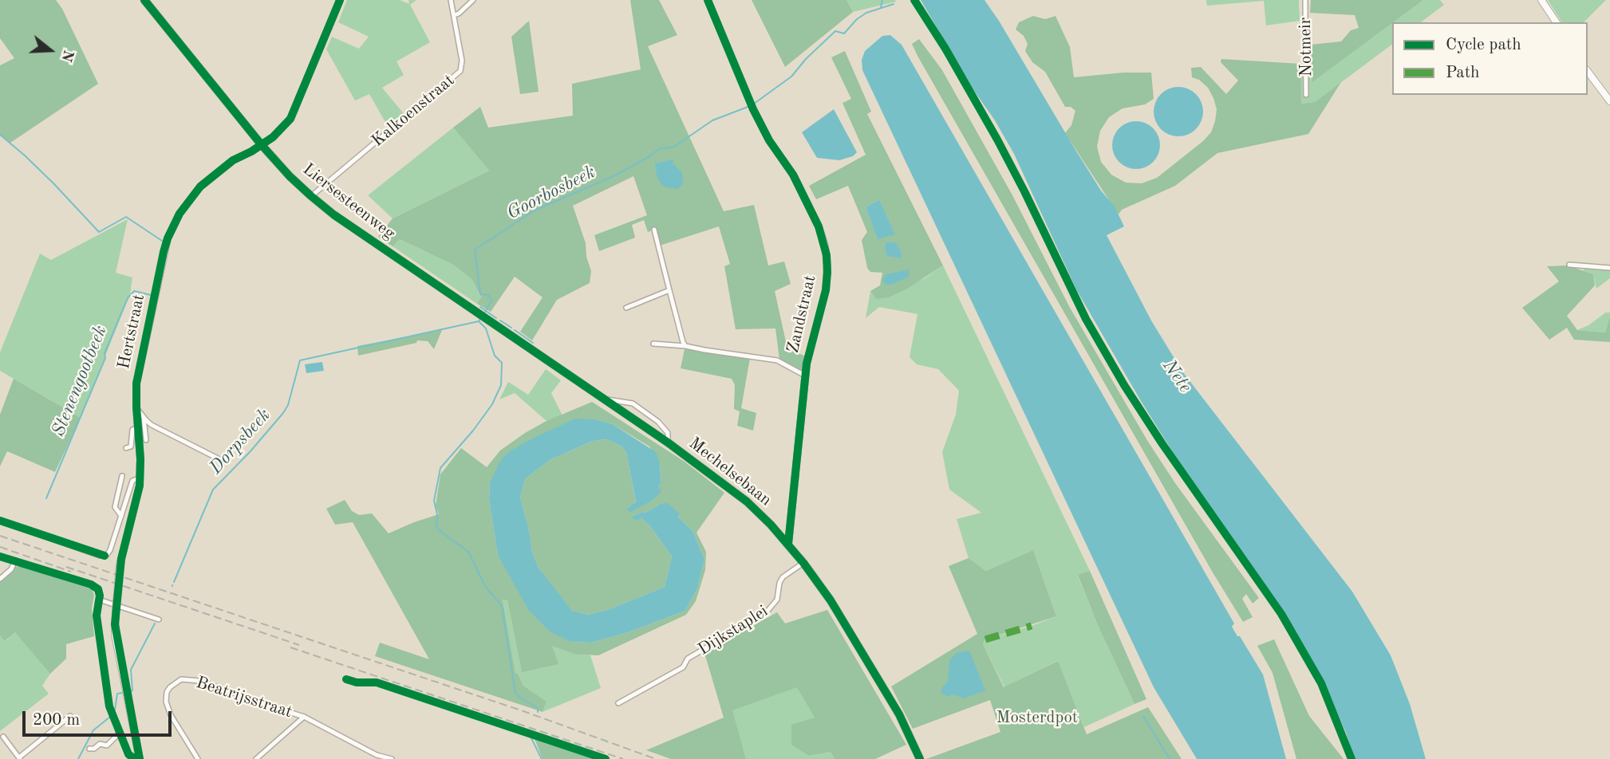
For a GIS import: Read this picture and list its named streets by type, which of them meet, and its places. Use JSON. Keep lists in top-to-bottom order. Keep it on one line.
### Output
{"streets":{"main road":["Liersesteenweg","Mechelsebaan"],"street":["Notmeir","Kalkoenstraat","Zandstraat","Hertstraat","Dijkstaplei","Beatrijsstraat"]},"crossings":[["Kalkoenstraat","Liersesteenweg"],["Liersesteenweg","Hertstraat"],["Liersesteenweg","Mechelsebaan"],["Zandstraat","Mechelsebaan"],["Mechelsebaan","Dijkstaplei"]],"water":["Goorbosbeek","Nete","Stenengootbeek","Dorpsbeek"],"parks":["Mosterdpot"],"legend":["Cycle path","Path"],"scale_bar":"200 m","north":"right"}
